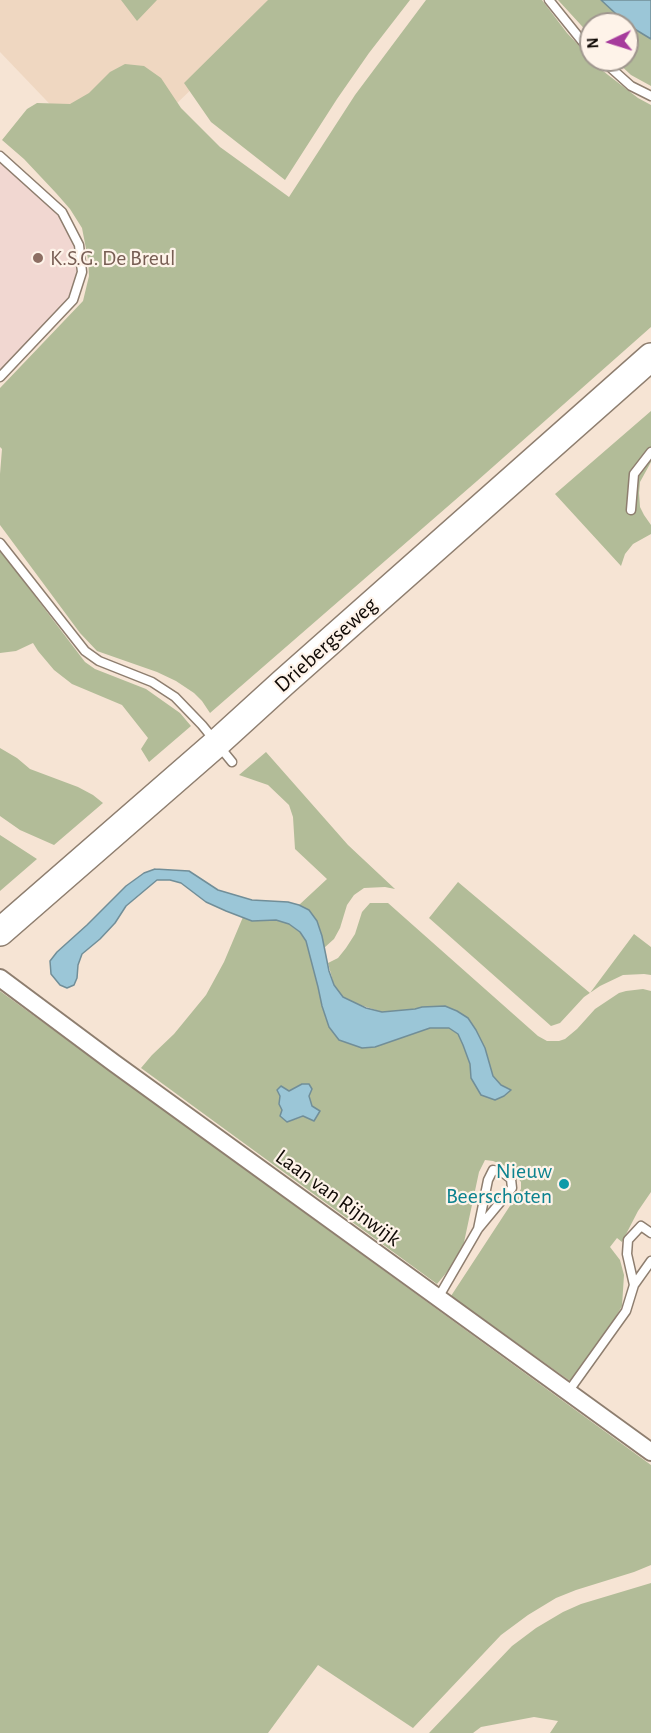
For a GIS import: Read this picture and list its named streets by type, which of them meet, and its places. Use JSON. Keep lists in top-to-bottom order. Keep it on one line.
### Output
{"streets":{"main road":["Driebergseweg"],"street":["Laan van Rijnwijk"]},"places":["K.S.G. De Breul","Nieuw Beerschoten"],"north":"left"}
